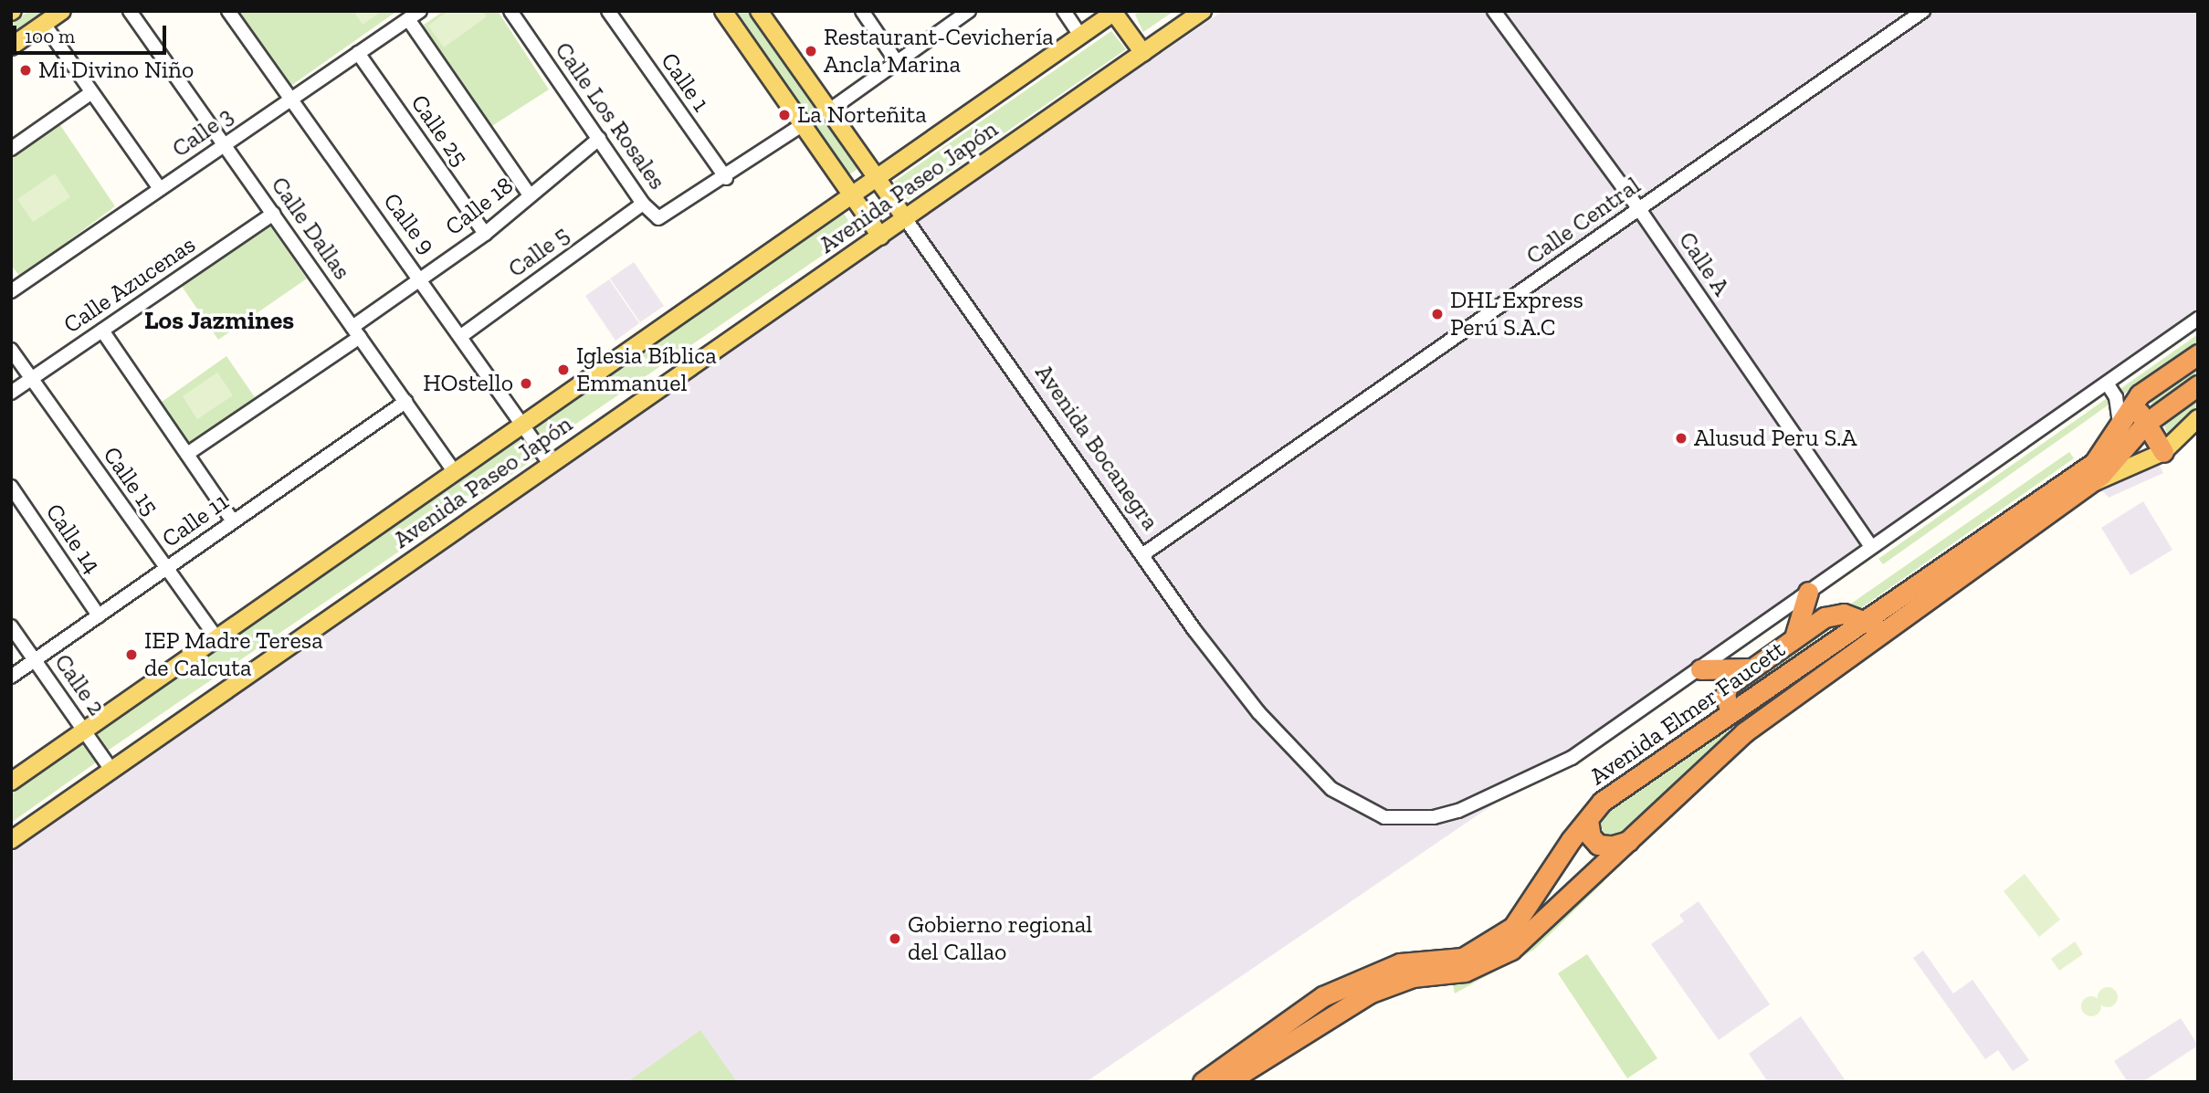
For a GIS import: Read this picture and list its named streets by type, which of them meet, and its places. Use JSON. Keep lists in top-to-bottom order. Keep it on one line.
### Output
{"streets":{"highway":["Avenida Elmer Faucett"],"main road":["Avenida Paseo Japón","Avenida Bocanegra"],"street":["Calle 1","Calle Los Rosales","Calle 25","Calle 3","Calle 18","Calle Central","Calle 9","Calle Dallas","Calle 5","Calle A","Calle Azucenas","Calle 15","Calle 11","Calle 14","Calle 2"]},"crossings":[["Calle 1","Calle Los Rosales"],["Calle Los Rosales","Calle 18"],["Calle Los Rosales","Calle 5"],["Calle 25","Calle 3"],["Calle 25","Calle 18"],["Calle 3","Calle 9"],["Calle 3","Calle Dallas"],["Avenida Paseo Japón","Calle 9"],["Avenida Paseo Japón","Calle Dallas"],["Avenida Paseo Japón","Avenida Bocanegra"],["Avenida Paseo Japón","Calle 15"],["Avenida Paseo Japón","Calle 2"],["Calle 18","Calle 9"],["Calle 18","Calle Dallas"],["Calle Central","Calle A"],["Calle Central","Avenida Bocanegra"],["Calle 9","Calle 5"],["Calle Dallas","Calle Azucenas"],["Calle Dallas","Calle 11"],["Calle A","Avenida Elmer Faucett"],["Calle Azucenas","Calle 15"],["Avenida Bocanegra","Avenida Elmer Faucett"],["Calle 15","Calle 11"],["Calle 11","Calle 14"],["Calle 11","Calle 2"]],"districts":["Los Jazmines"],"places":["Restaurant-Cevichería Ancla Marina","Mi Divino Niño","La Norteñita","DHL Express Perú S.A.C","Iglesia Bíblica Emmanuel","HOstello","Alusud Peru S.A","IEP Madre Teresa de Calcuta","Gobierno regional del Callao"],"scale_bar":"100 m"}
